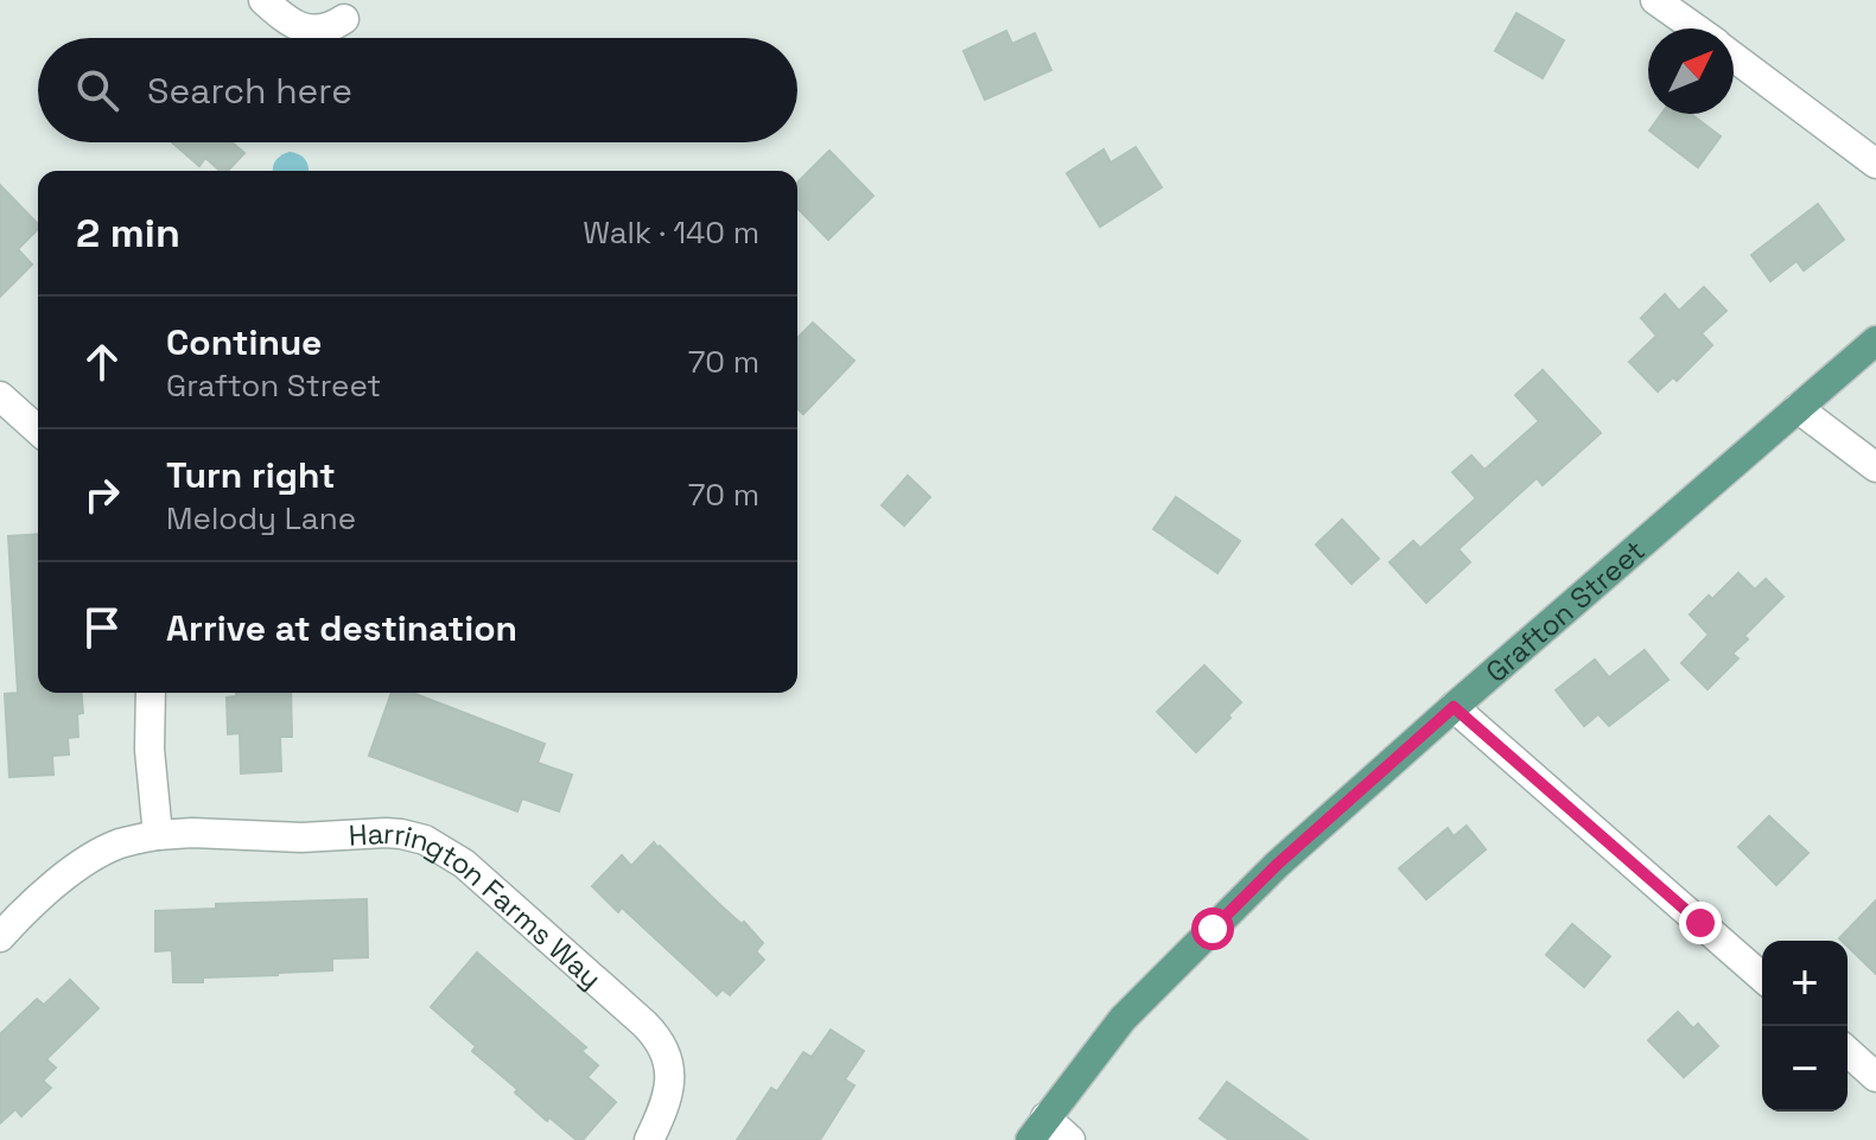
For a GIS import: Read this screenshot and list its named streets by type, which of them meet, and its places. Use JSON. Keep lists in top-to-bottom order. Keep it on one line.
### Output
{"streets":{"main road":["Grafton Street"],"street":["Harrington Farms Way"]},"north":"top right","page":{"search":"Search here","heading":["2 min","Walk · 140 m"],"list":[["Continue","Grafton Street","70 m"],["Turn right","Melody Lane","70 m"],"Arrive at destination"],"map_buttons":["+","−"]}}
